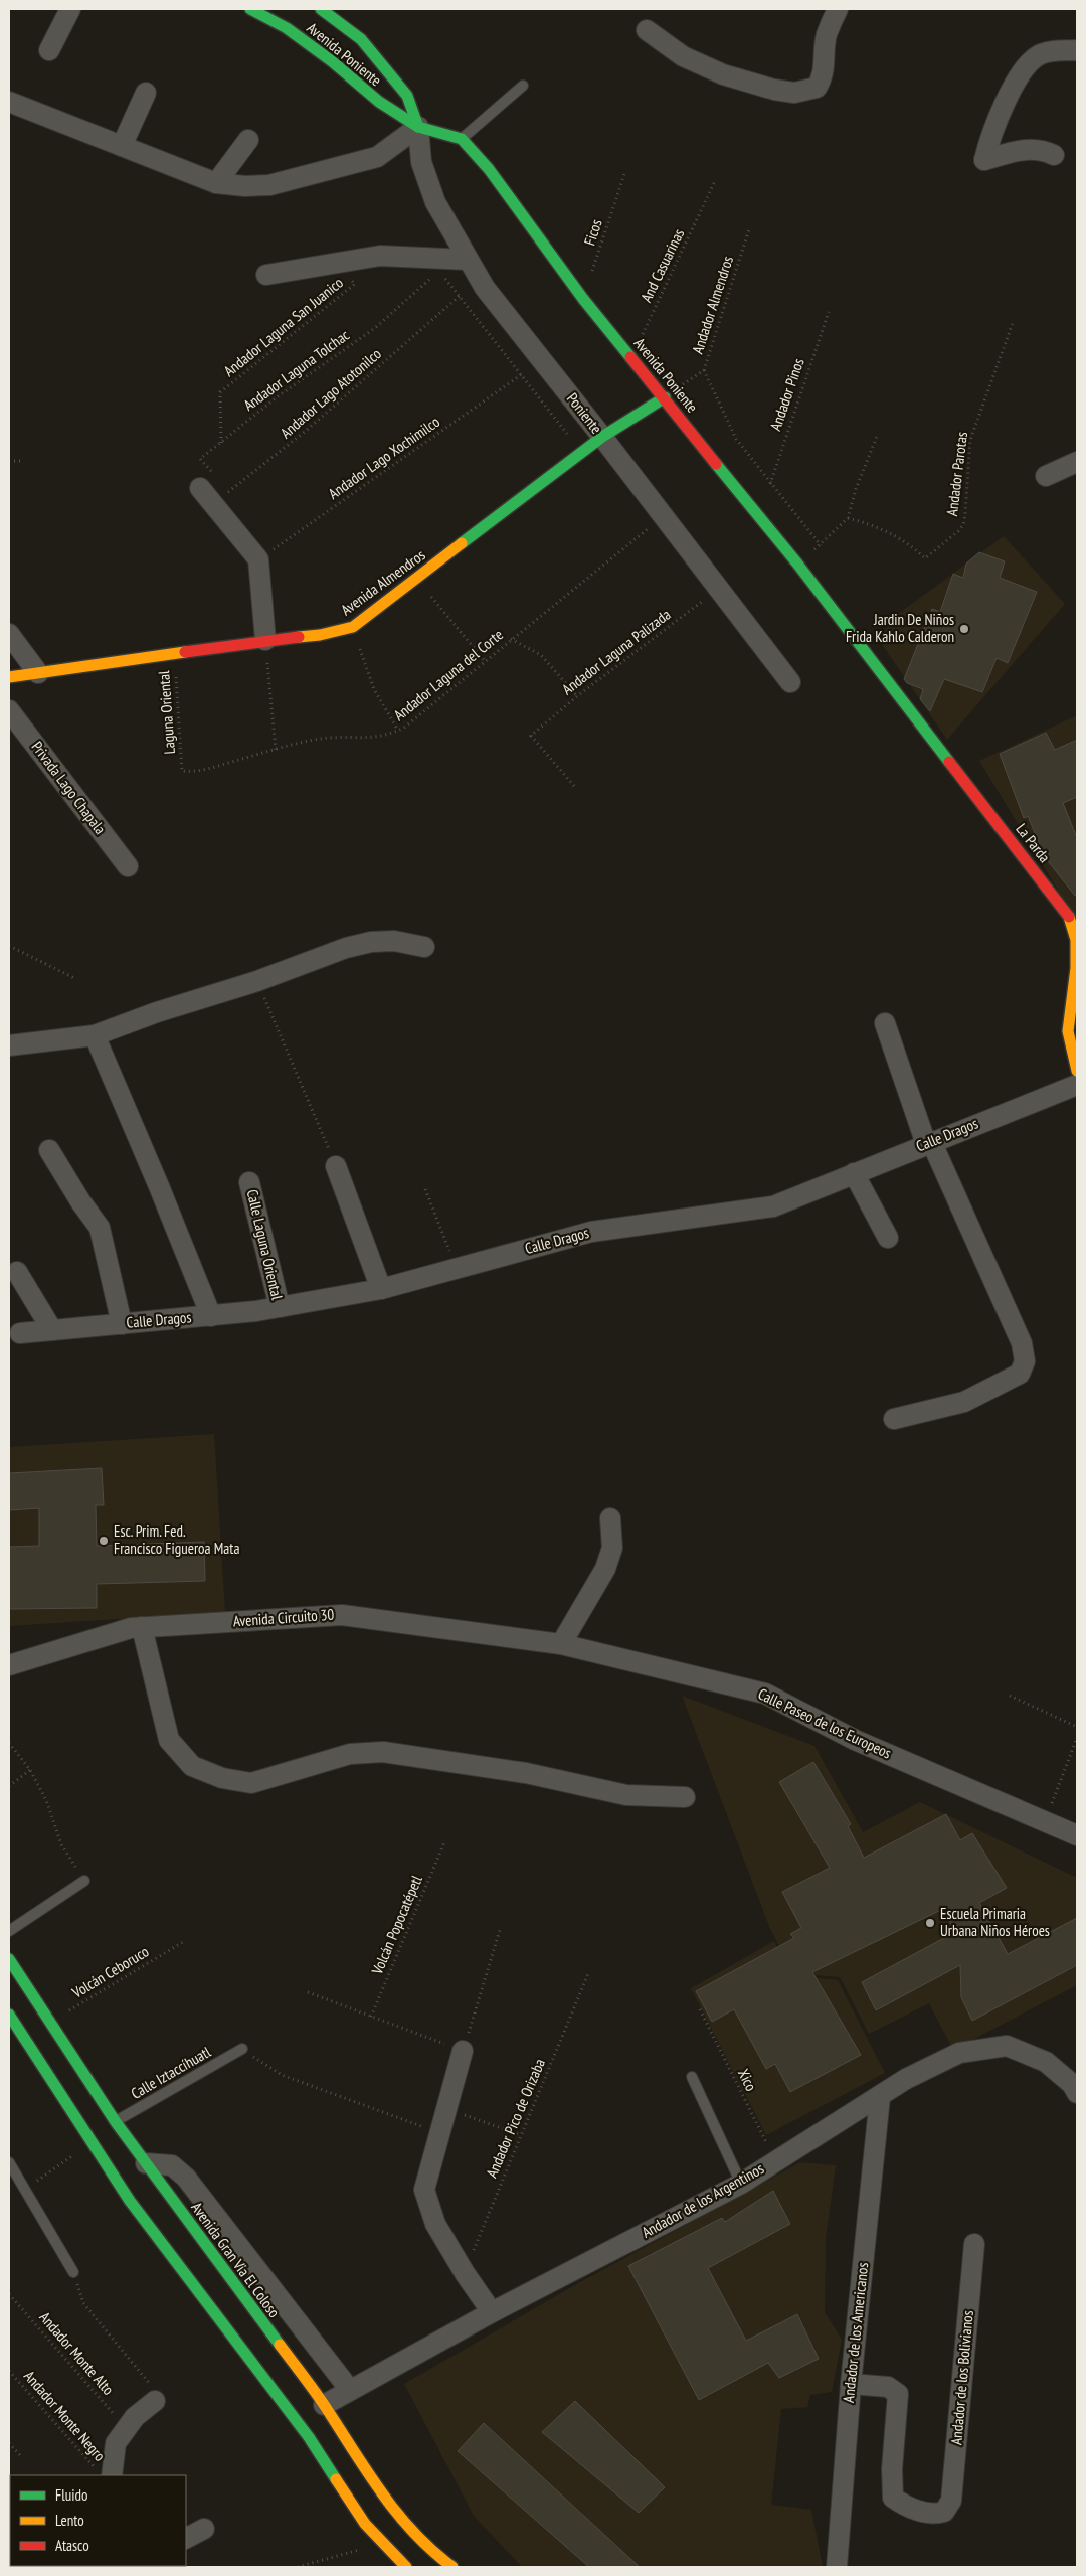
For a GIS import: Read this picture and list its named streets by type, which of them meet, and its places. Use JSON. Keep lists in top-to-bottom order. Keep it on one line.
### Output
{"streets":{"street":["Avenida Poniente","Poniente","Avenida Almendros","Privada Lago Chapala","La Parda","Calle Dragos","Calle Laguna Oriental","Avenida Circuito 30","Calle Paseo de los Europeos","Andador de los Argentinos","Avenida Gran Vía El Coloso","Andador de los Americanos","Andador de los Bolivianos"],"lane":["Calle Iztaccíhuatl"],"path":["Ficos","And Casuarinas","Andador Almendros","Andador Laguna San Juanico","Andador Laguna Tolchac","Andador Lago Atotonilco","Andador Pinos","Andador Lago Xochimilco","Andador Parotas","Andador Laguna Palizada","Andador Laguna del Corte","Laguna Oriental","Volcán Popocatépetl","Volcán Ceboruco","Xico","Andador Pico de Orizaba","Andador Monte Alto","Andador Monte Negro"]},"crossings":[["Avenida Poniente","Ficos"],["Avenida Poniente","And Casuarinas"],["Avenida Poniente","Andador Almendros"],["Avenida Poniente","Poniente"],["Avenida Poniente","Avenida Almendros"],["Avenida Poniente","La Parda"],["Andador Almendros","Avenida Almendros"],["Andador Laguna San Juanico","Andador Laguna Tolchac"],["Poniente","Avenida Almendros"],["Poniente","Andador Laguna Palizada"],["Poniente","Andador Laguna del Corte"],["Avenida Almendros","Laguna Oriental"],["Andador Laguna del Corte","Laguna Oriental"],["Calle Dragos","Calle Laguna Oriental"],["Avenida Circuito 30","Calle Paseo de los Europeos"],["Volcán Ceboruco","Avenida Gran Vía El Coloso"],["Calle Iztaccíhuatl","Avenida Gran Vía El Coloso"],["Xico","Andador de los Argentinos"],["Andador de los Argentinos","Avenida Gran Vía El Coloso"],["Andador de los Argentinos","Andador de los Americanos"],["Andador de los Americanos","Andador de los Bolivianos"]],"places":["Jardin De Niños Frida Kahlo Calderon","Esc. Prim. Fed. Francisco Figueroa Mata","Escuela Primaria Urbana Niños Héroes"],"legend":["Fluido","Lento","Atasco"]}
